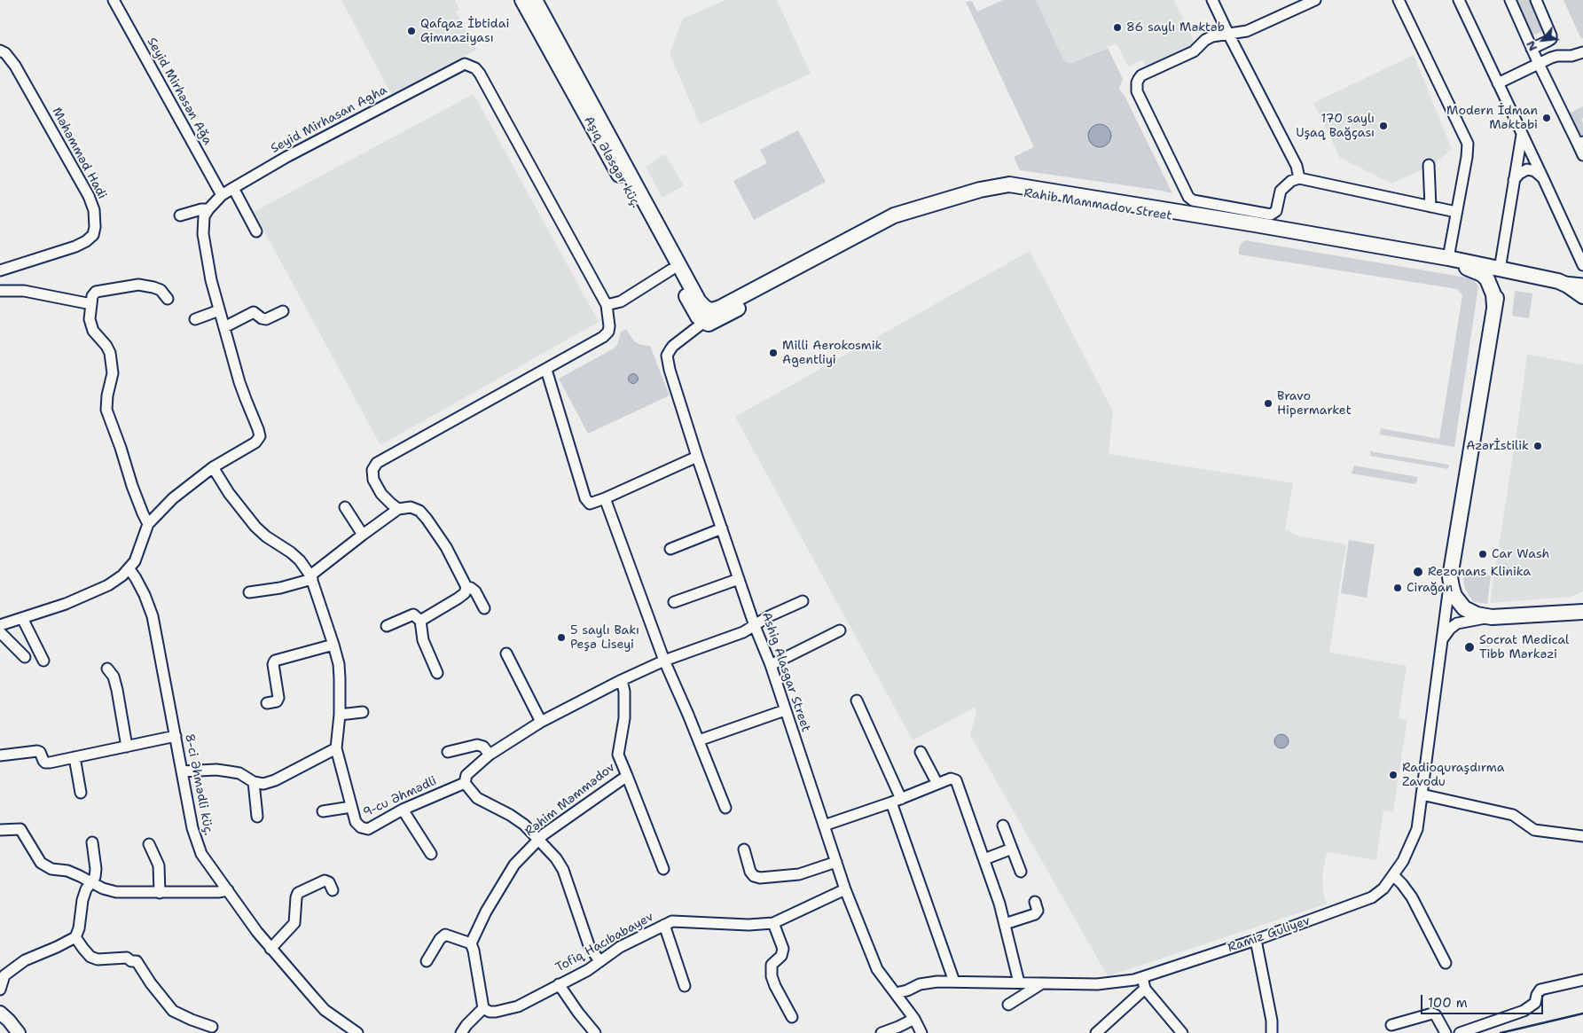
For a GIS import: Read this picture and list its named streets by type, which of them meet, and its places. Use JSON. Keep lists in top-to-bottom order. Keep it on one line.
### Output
{"streets":{"main road":["Aşıq Ələsgər küç.","Rahib Mammadov Street"],"street":["Seyid Mirhəsən Ağa","Seyid Mirhasan Agha","Məhəmməd Hadi","Ashig Alasgar Street","8-ci Əhmədli küç.","9-cu Əhmədli","Rəhim Məmmədov","Ramiz Guliyev","Tofiq Hacıbabayev"]},"crossings":[["Seyid Mirhəsən Ağa","Seyid Mirhasan Agha"],["Seyid Mirhasan Agha","8-ci Əhmədli küç."],["Seyid Mirhasan Agha","9-cu Əhmədli"],["Aşıq Ələsgər küç.","Rahib Mammadov Street"],["Aşıq Ələsgər küç.","Ashig Alasgar Street"],["Rahib Mammadov Street","Ashig Alasgar Street"],["Ashig Alasgar Street","Ramiz Guliyev"],["Ashig Alasgar Street","Tofiq Hacıbabayev"]],"places":["86 saylı Məktəb","Qafqaz İbtidai Gimnaziyası","Modern İdman Məktəbi","170 saylı Uşaq Bağçası","Milli Aerokosmik Agentliyi","Bravo Hipermarket","Azərİstilik","Car Wash","Rezonans Klinika","Cirağan","5 saylı Bakı Peşə Liseyi","Socrat Medical Tibb Mərkəzi","Radioquraşdırma Zavodu"],"scale_bar":"100 m","north":"bottom left"}
